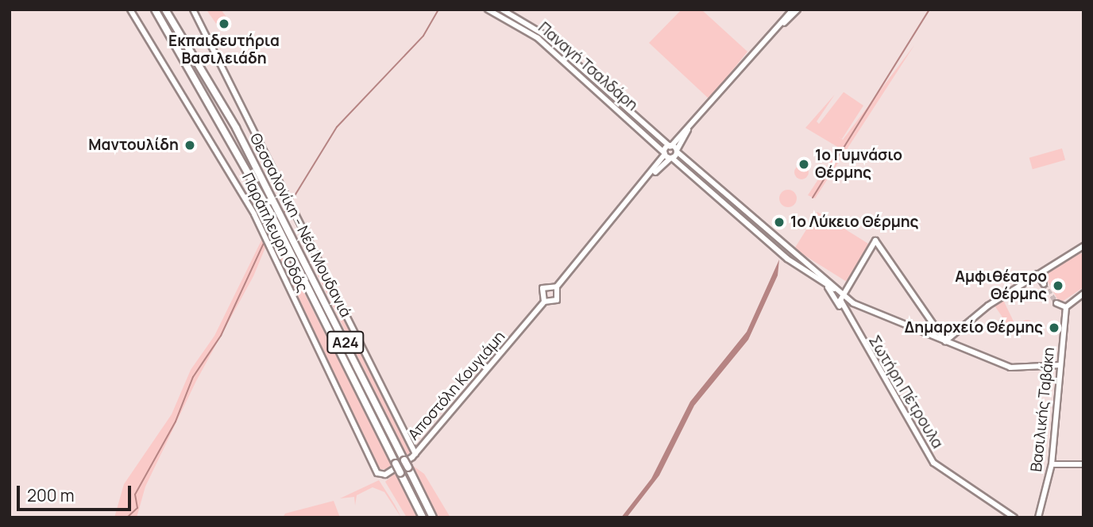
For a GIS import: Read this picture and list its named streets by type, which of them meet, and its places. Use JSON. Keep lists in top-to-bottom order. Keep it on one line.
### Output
{"streets":{"highway":["Θεσσαλονίκη - Νέα Μουδανιά","Α24"],"street":["Παναγή Τσαλδάρη","Παράπλευρη Οδός","Αποστόλη Κουγιάμη","Σωτήρη Πέτρουλα","Βασιλικής Ταβάκη"]},"crossings":[["Παναγή Τσαλδάρη","Σωτήρη Πέτρουλα"],["Παναγή Τσαλδάρη","Βασιλικής Ταβάκη"],["Παράπλευρη Οδός","Αποστόλη Κουγιάμη"]],"places":["Εκπαιδευτήρια Βασιλειάδη","Μαντουλίδη","1ο Γυμνάσιο Θέρμης","1ο Λύκειο Θέρμης","Αμφιθέατρο Θέρμης","Δημαρχείο Θέρμης"],"scale_bar":"200 m"}
